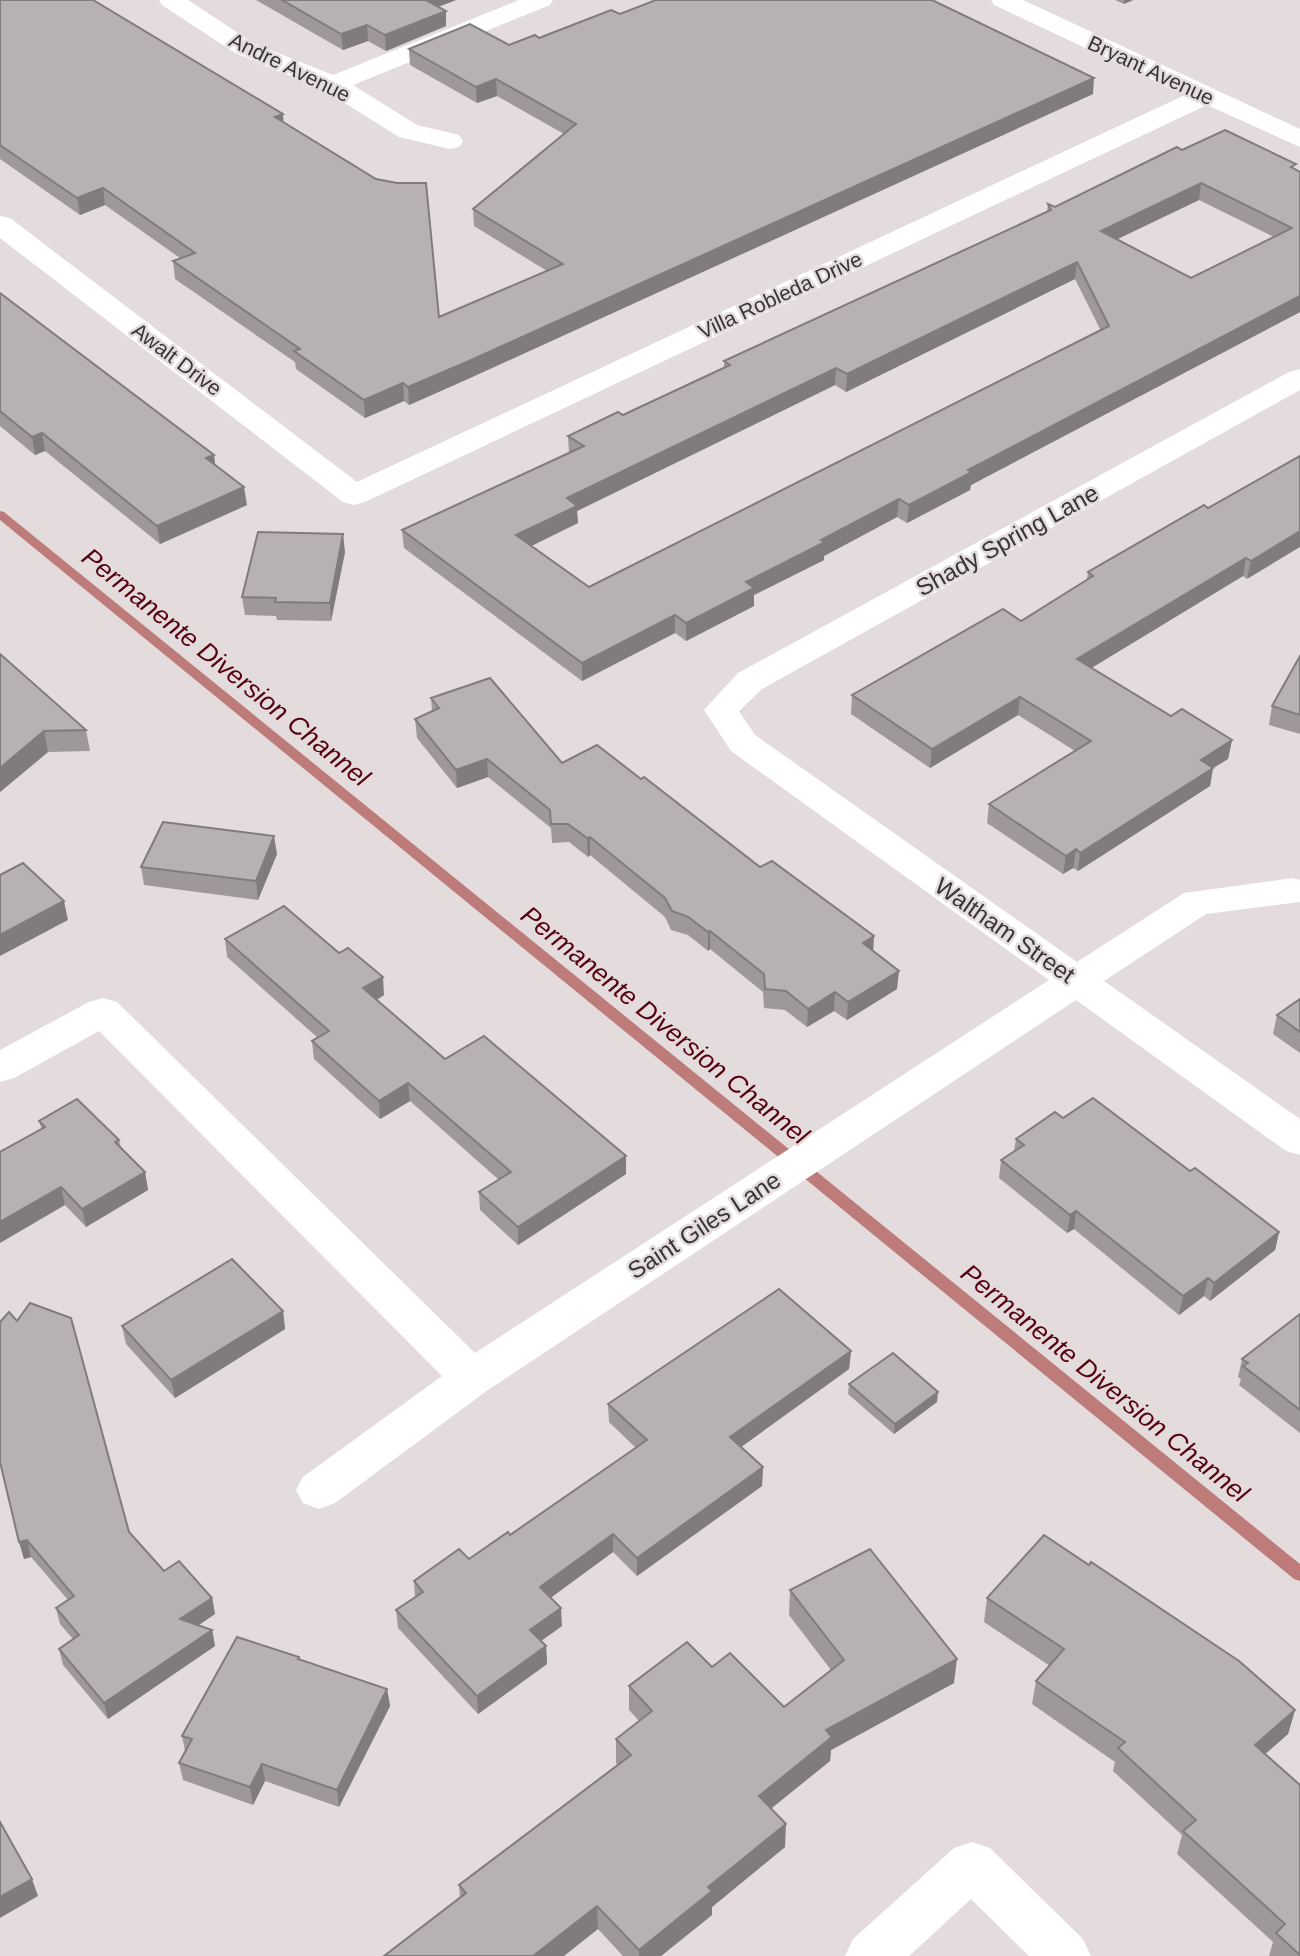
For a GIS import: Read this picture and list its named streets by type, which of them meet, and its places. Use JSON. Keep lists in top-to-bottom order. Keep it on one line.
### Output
{"streets":{"street":["Andre Avenue","Bryant Avenue","Villa Robleda Drive","Awalt Drive","Shady Spring Lane","Waltham Street","Saint Giles Lane"]},"crossings":[["Bryant Avenue","Villa Robleda Drive"],["Villa Robleda Drive","Awalt Drive"],["Shady Spring Lane","Waltham Street"],["Waltham Street","Saint Giles Lane"]],"water":["Permanente Diversion Channel"]}
